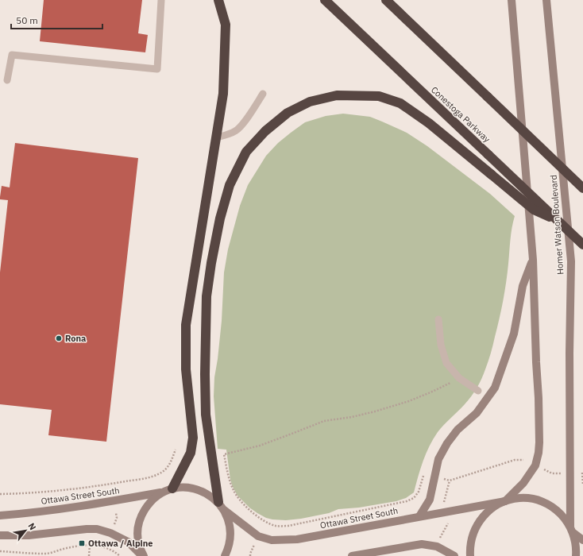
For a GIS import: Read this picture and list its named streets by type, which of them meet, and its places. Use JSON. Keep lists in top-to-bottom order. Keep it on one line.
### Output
{"streets":{"highway":["Conestoga Parkway"],"main road":["Homer Watson Boulevard","Ottawa Street South"]},"crossings":[["Homer Watson Boulevard","Ottawa Street South"]],"places":{"other":["Rona"],"transit":["Ottawa / Alpine"]},"scale_bar":"50 m","north":"top right"}
